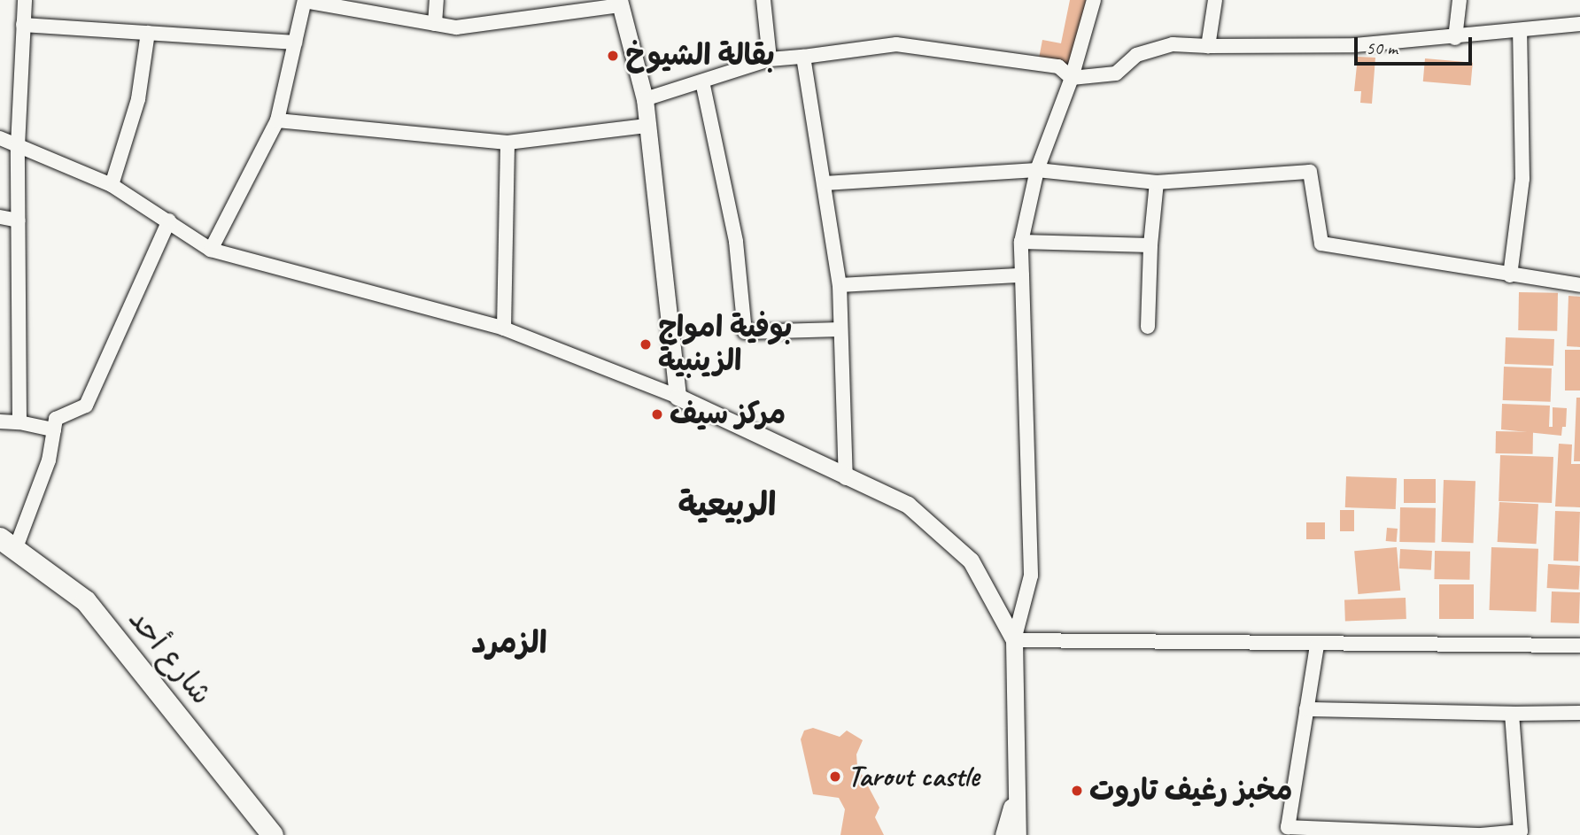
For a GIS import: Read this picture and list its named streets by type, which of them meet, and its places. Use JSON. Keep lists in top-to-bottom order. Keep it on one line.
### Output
{"streets":{"main road":["شارع أحد"]},"districts":["الربيعية","الزمرد"],"places":["بقالة الشيوخ","بوفية امواج الزينبية","مركز سيف","Tarout castle","مخبز رغيف تاروت"],"scale_bar":"50 m"}
